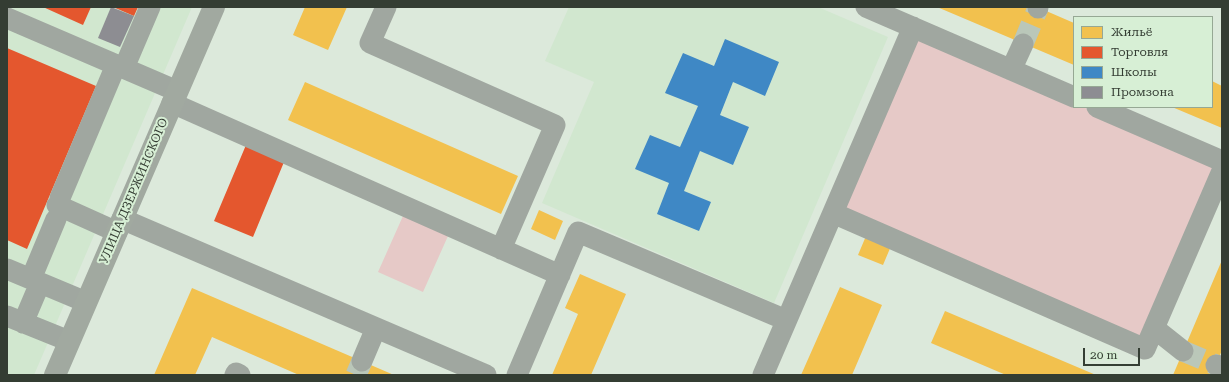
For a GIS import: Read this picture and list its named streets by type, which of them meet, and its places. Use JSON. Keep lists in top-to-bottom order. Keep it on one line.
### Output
{"streets":{"main road":["УЛИЦА ДЗЕРЖИНСКОГО"]},"legend":["Жильё","Торговля","Школы","Промзона"],"scale_bar":"20 m"}
